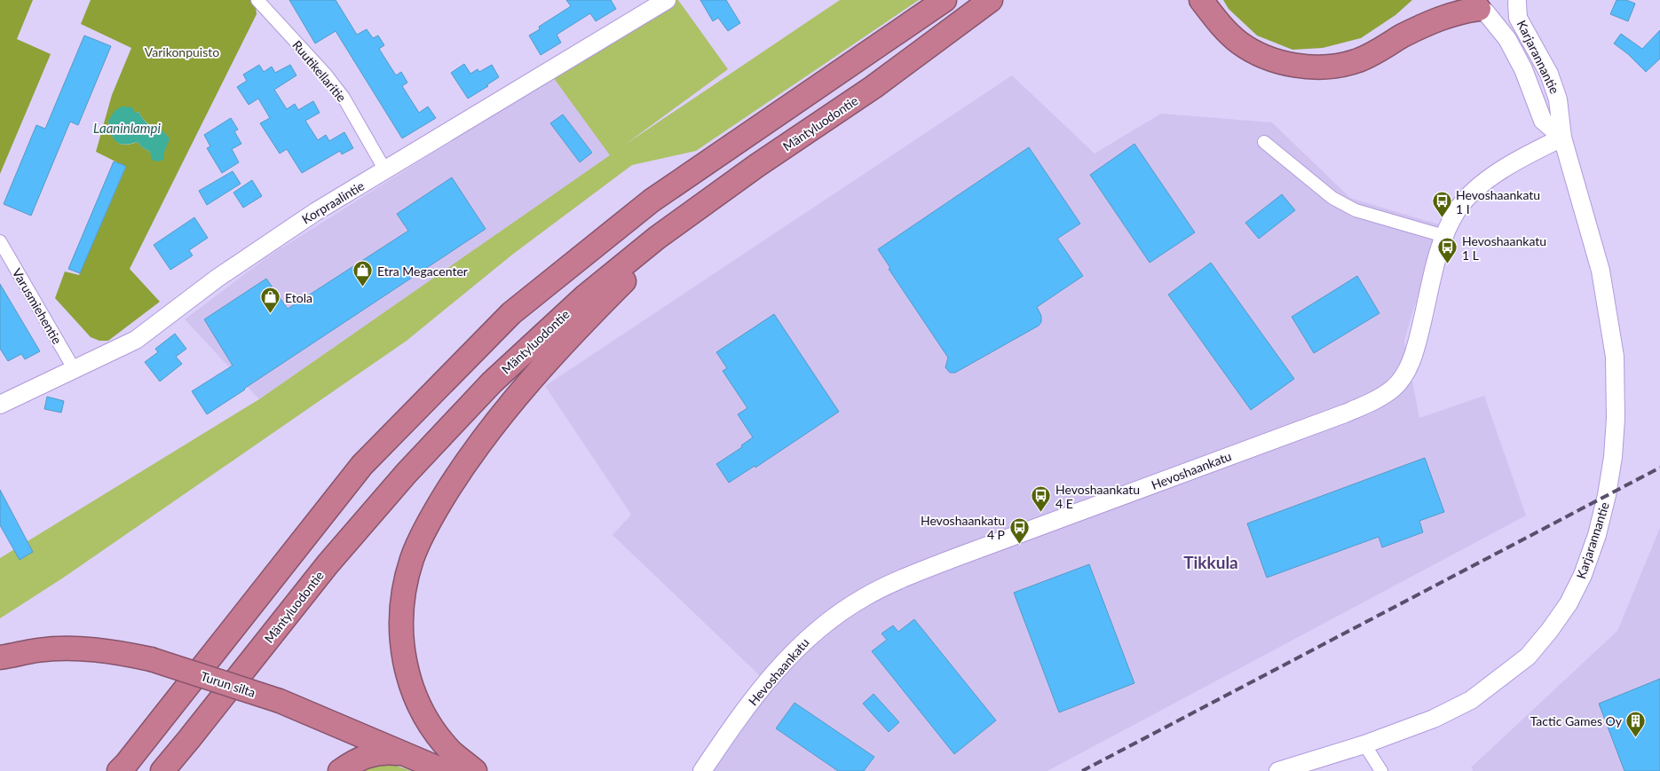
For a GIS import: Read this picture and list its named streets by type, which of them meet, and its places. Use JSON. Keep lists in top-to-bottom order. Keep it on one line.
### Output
{"streets":{"highway":["Mäntyluodontie","Turun silta"],"street":["Karjarannantie","Ruutikellaritie","Korpraalintie","Varusmiehentie","Hevoshaankatu"]},"crossings":[["Karjarannantie","Hevoshaankatu"],["Ruutikellaritie","Korpraalintie"],["Korpraalintie","Varusmiehentie"]],"districts":["Tikkula"],"water":["Laaninlampi"],"parks":["Varikonpuisto"],"places":{"bus stop":["Hevoshaankatu 1 I","Hevoshaankatu 1 L","Hevoshaankatu 4 E","Hevoshaankatu 4 P"],"shop":["Etra Megacenter","Etola"],"building":["Tactic Games Oy"]}}
